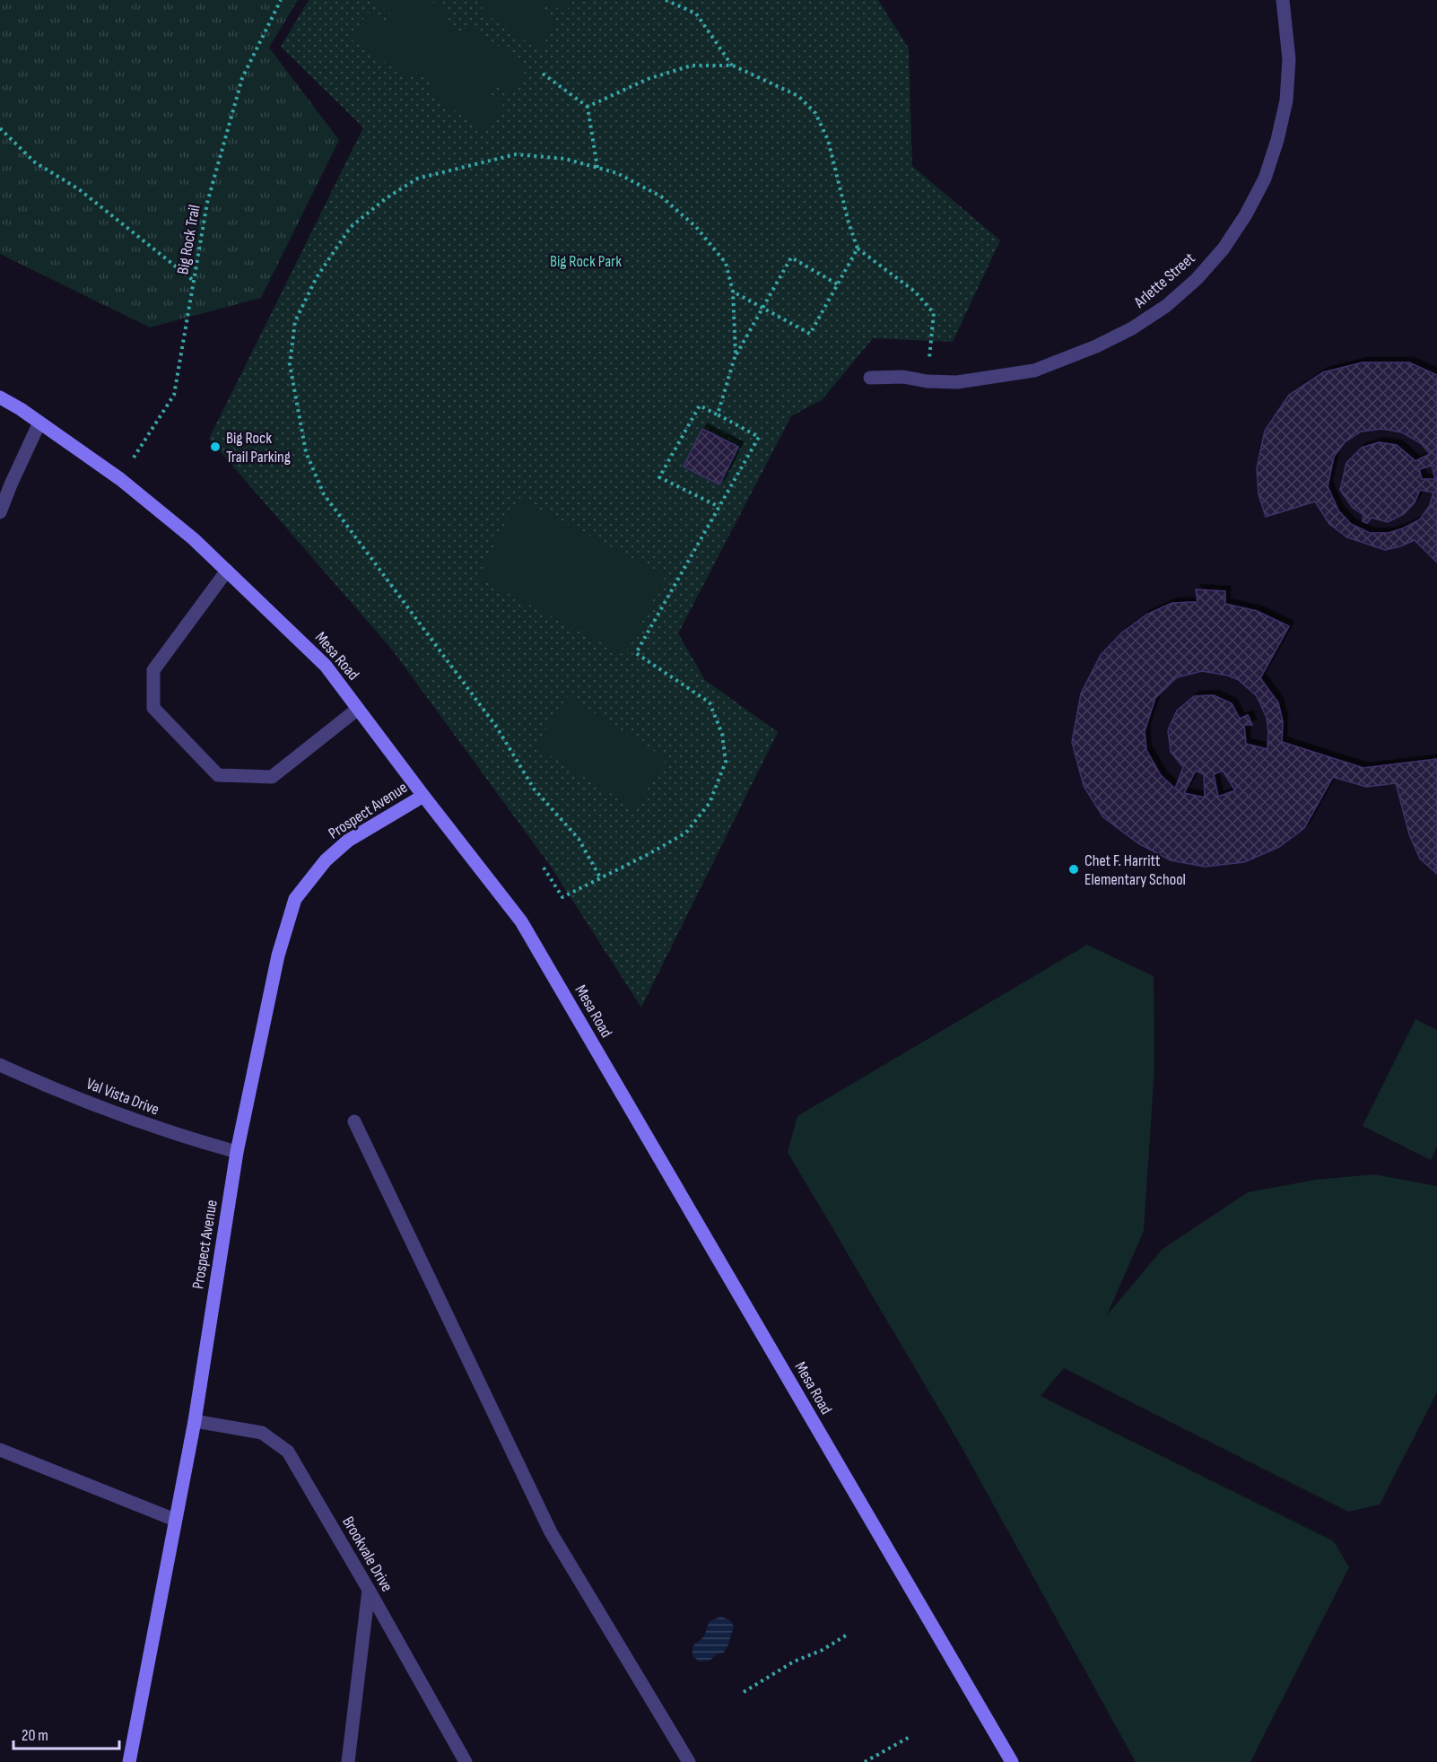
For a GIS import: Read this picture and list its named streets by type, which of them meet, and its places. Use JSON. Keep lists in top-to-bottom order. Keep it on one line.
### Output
{"streets":{"street":["Arlette Street","Mesa Road","Prospect Avenue","Val Vista Drive","Brookvale Drive"],"path":["Big Rock Trail"]},"crossings":[["Big Rock Trail","Mesa Road"],["Mesa Road","Prospect Avenue"],["Prospect Avenue","Val Vista Drive"],["Prospect Avenue","Brookvale Drive"]],"parks":["Big Rock Park"],"places":["Big Rock Trail Parking","Chet F. Harritt Elementary School"],"scale_bar":"20 m"}
